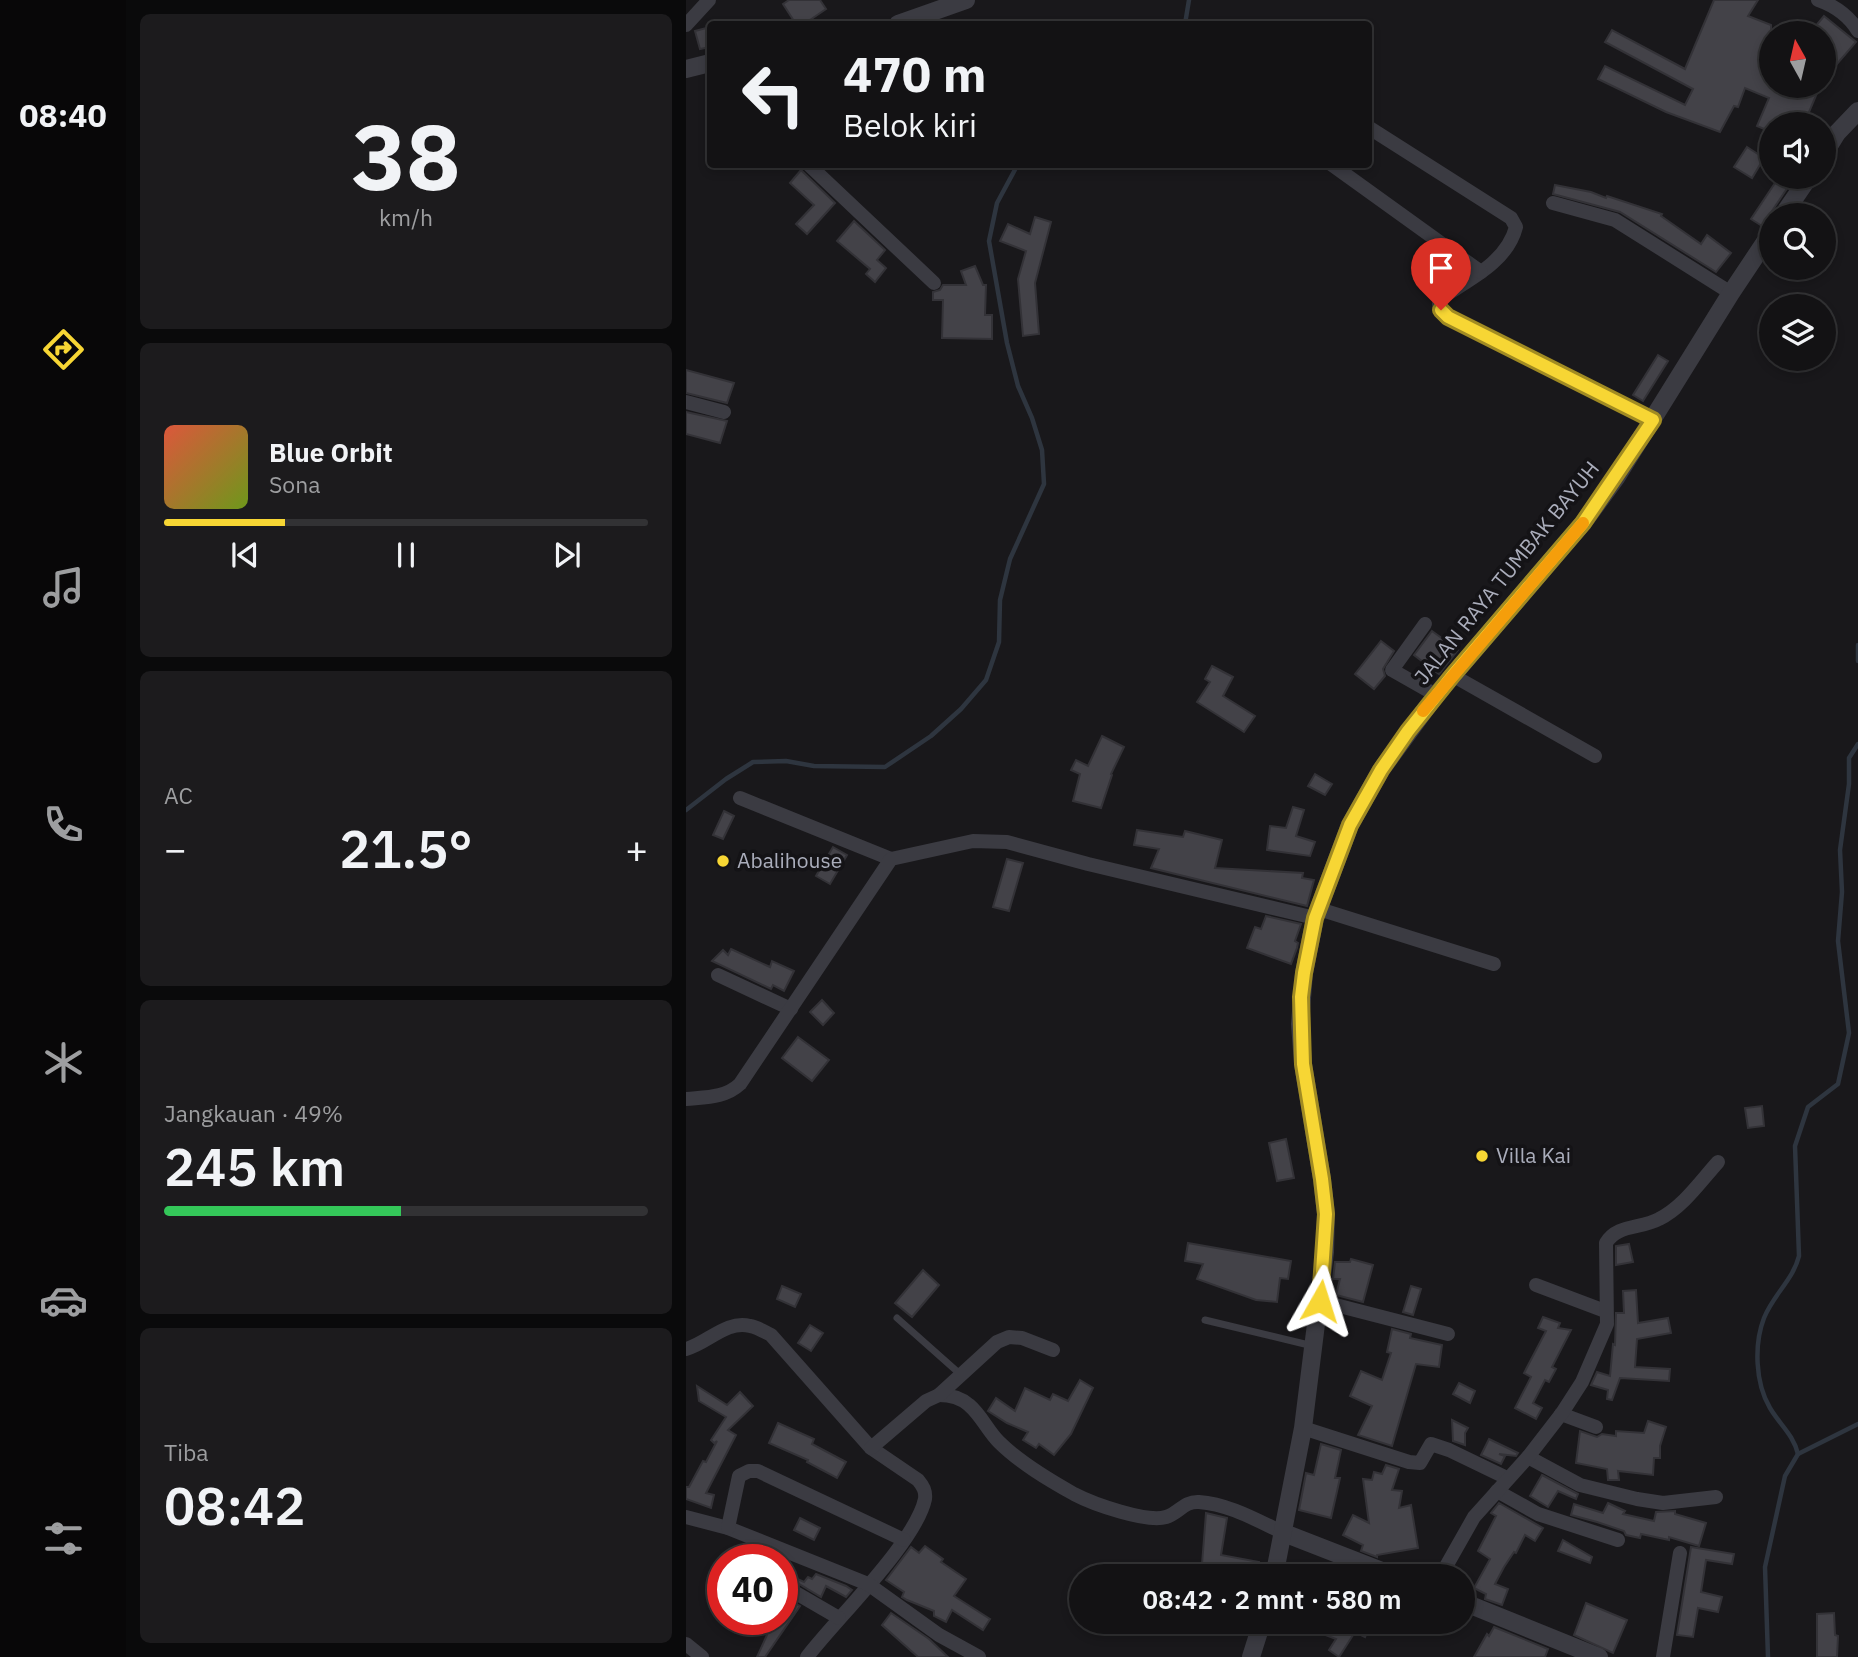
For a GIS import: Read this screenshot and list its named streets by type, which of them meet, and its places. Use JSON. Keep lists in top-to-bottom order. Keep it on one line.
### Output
{"streets":{"street":["JALAN RAYA TUMBAK BAYUH"]},"places":["Abalihouse","Villa Kai"],"north":"top","page":{"tabs":"08:40","tile":[["38","km/h"],"AC",["Jangkauan · 49%","245 km"],["Tiba","08:42"]],"turn":["470 m","Belok kiri"],"song":["Blue Orbit","Sona"],"heat":["−","21.5°","+"],"limit":"40","trip":"08:42 · 2 mnt · 580 m"}}
